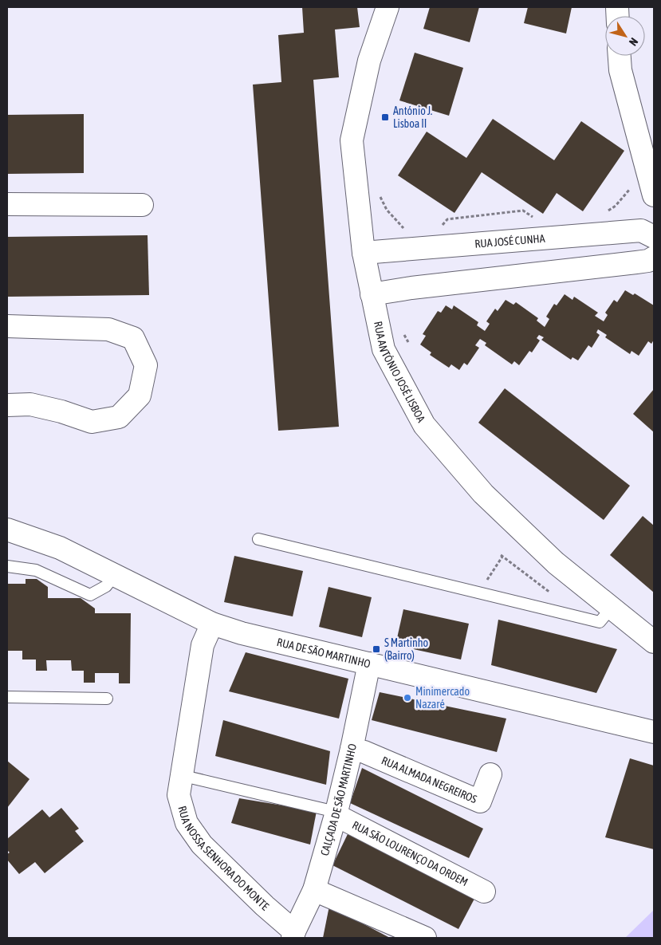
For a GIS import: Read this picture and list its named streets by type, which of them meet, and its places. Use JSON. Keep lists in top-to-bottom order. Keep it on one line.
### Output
{"streets":{"street":["RUA JOSÉ CUNHA","RUA ANTÓNIO JOSÉ LISBOA","RUA DE SÃO MARTINHO","RUA ALMADA NEGREIROS","CALÇADA DE SÃO MARTINHO","RUA SÃO LOURENÇO DA ORDEM","RUA NOSSA SENHORA DO MONTE"]},"crossings":[["RUA JOSÉ CUNHA","RUA ANTÓNIO JOSÉ LISBOA"],["RUA DE SÃO MARTINHO","CALÇADA DE SÃO MARTINHO"],["RUA DE SÃO MARTINHO","RUA NOSSA SENHORA DO MONTE"],["RUA ALMADA NEGREIROS","CALÇADA DE SÃO MARTINHO"],["CALÇADA DE SÃO MARTINHO","RUA SÃO LOURENÇO DA ORDEM"],["CALÇADA DE SÃO MARTINHO","RUA NOSSA SENHORA DO MONTE"]],"places":{"transit":["António J. Lisboa II","S Martinho (Bairro)"],"other":["Minimercado Nazaré"]},"north":"bottom right"}
